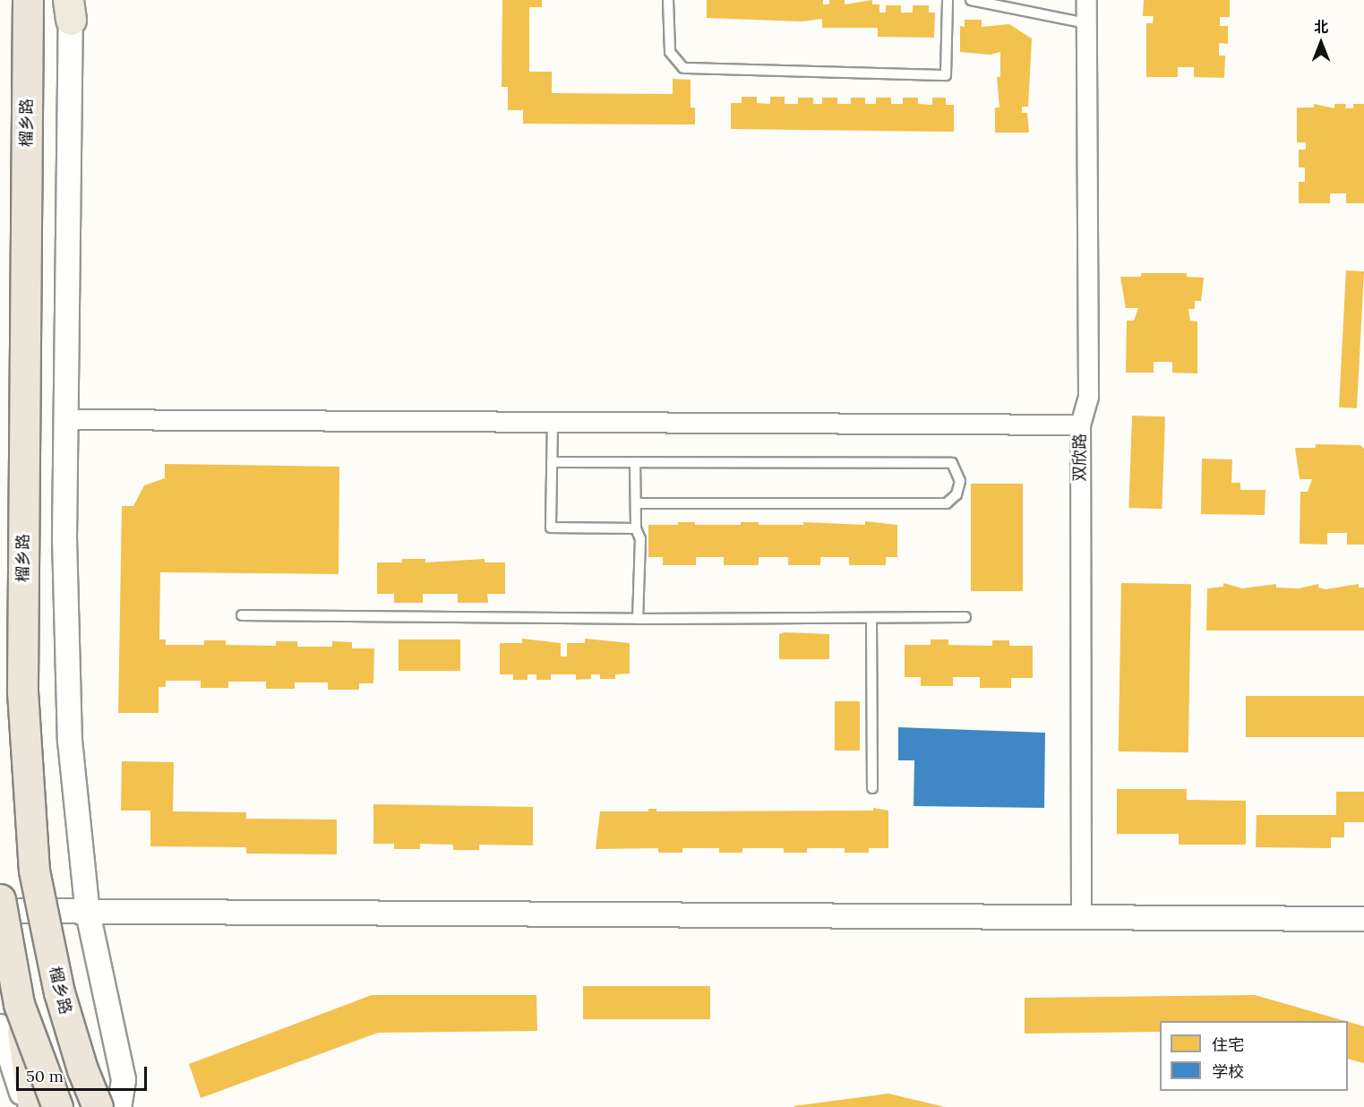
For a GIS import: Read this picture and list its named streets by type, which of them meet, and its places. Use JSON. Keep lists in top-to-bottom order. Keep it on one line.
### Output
{"streets":{"highway":["榴乡路"],"street":["双欣路"]},"legend":["住宅","学校"],"scale_bar":"50 m","north":"top"}
